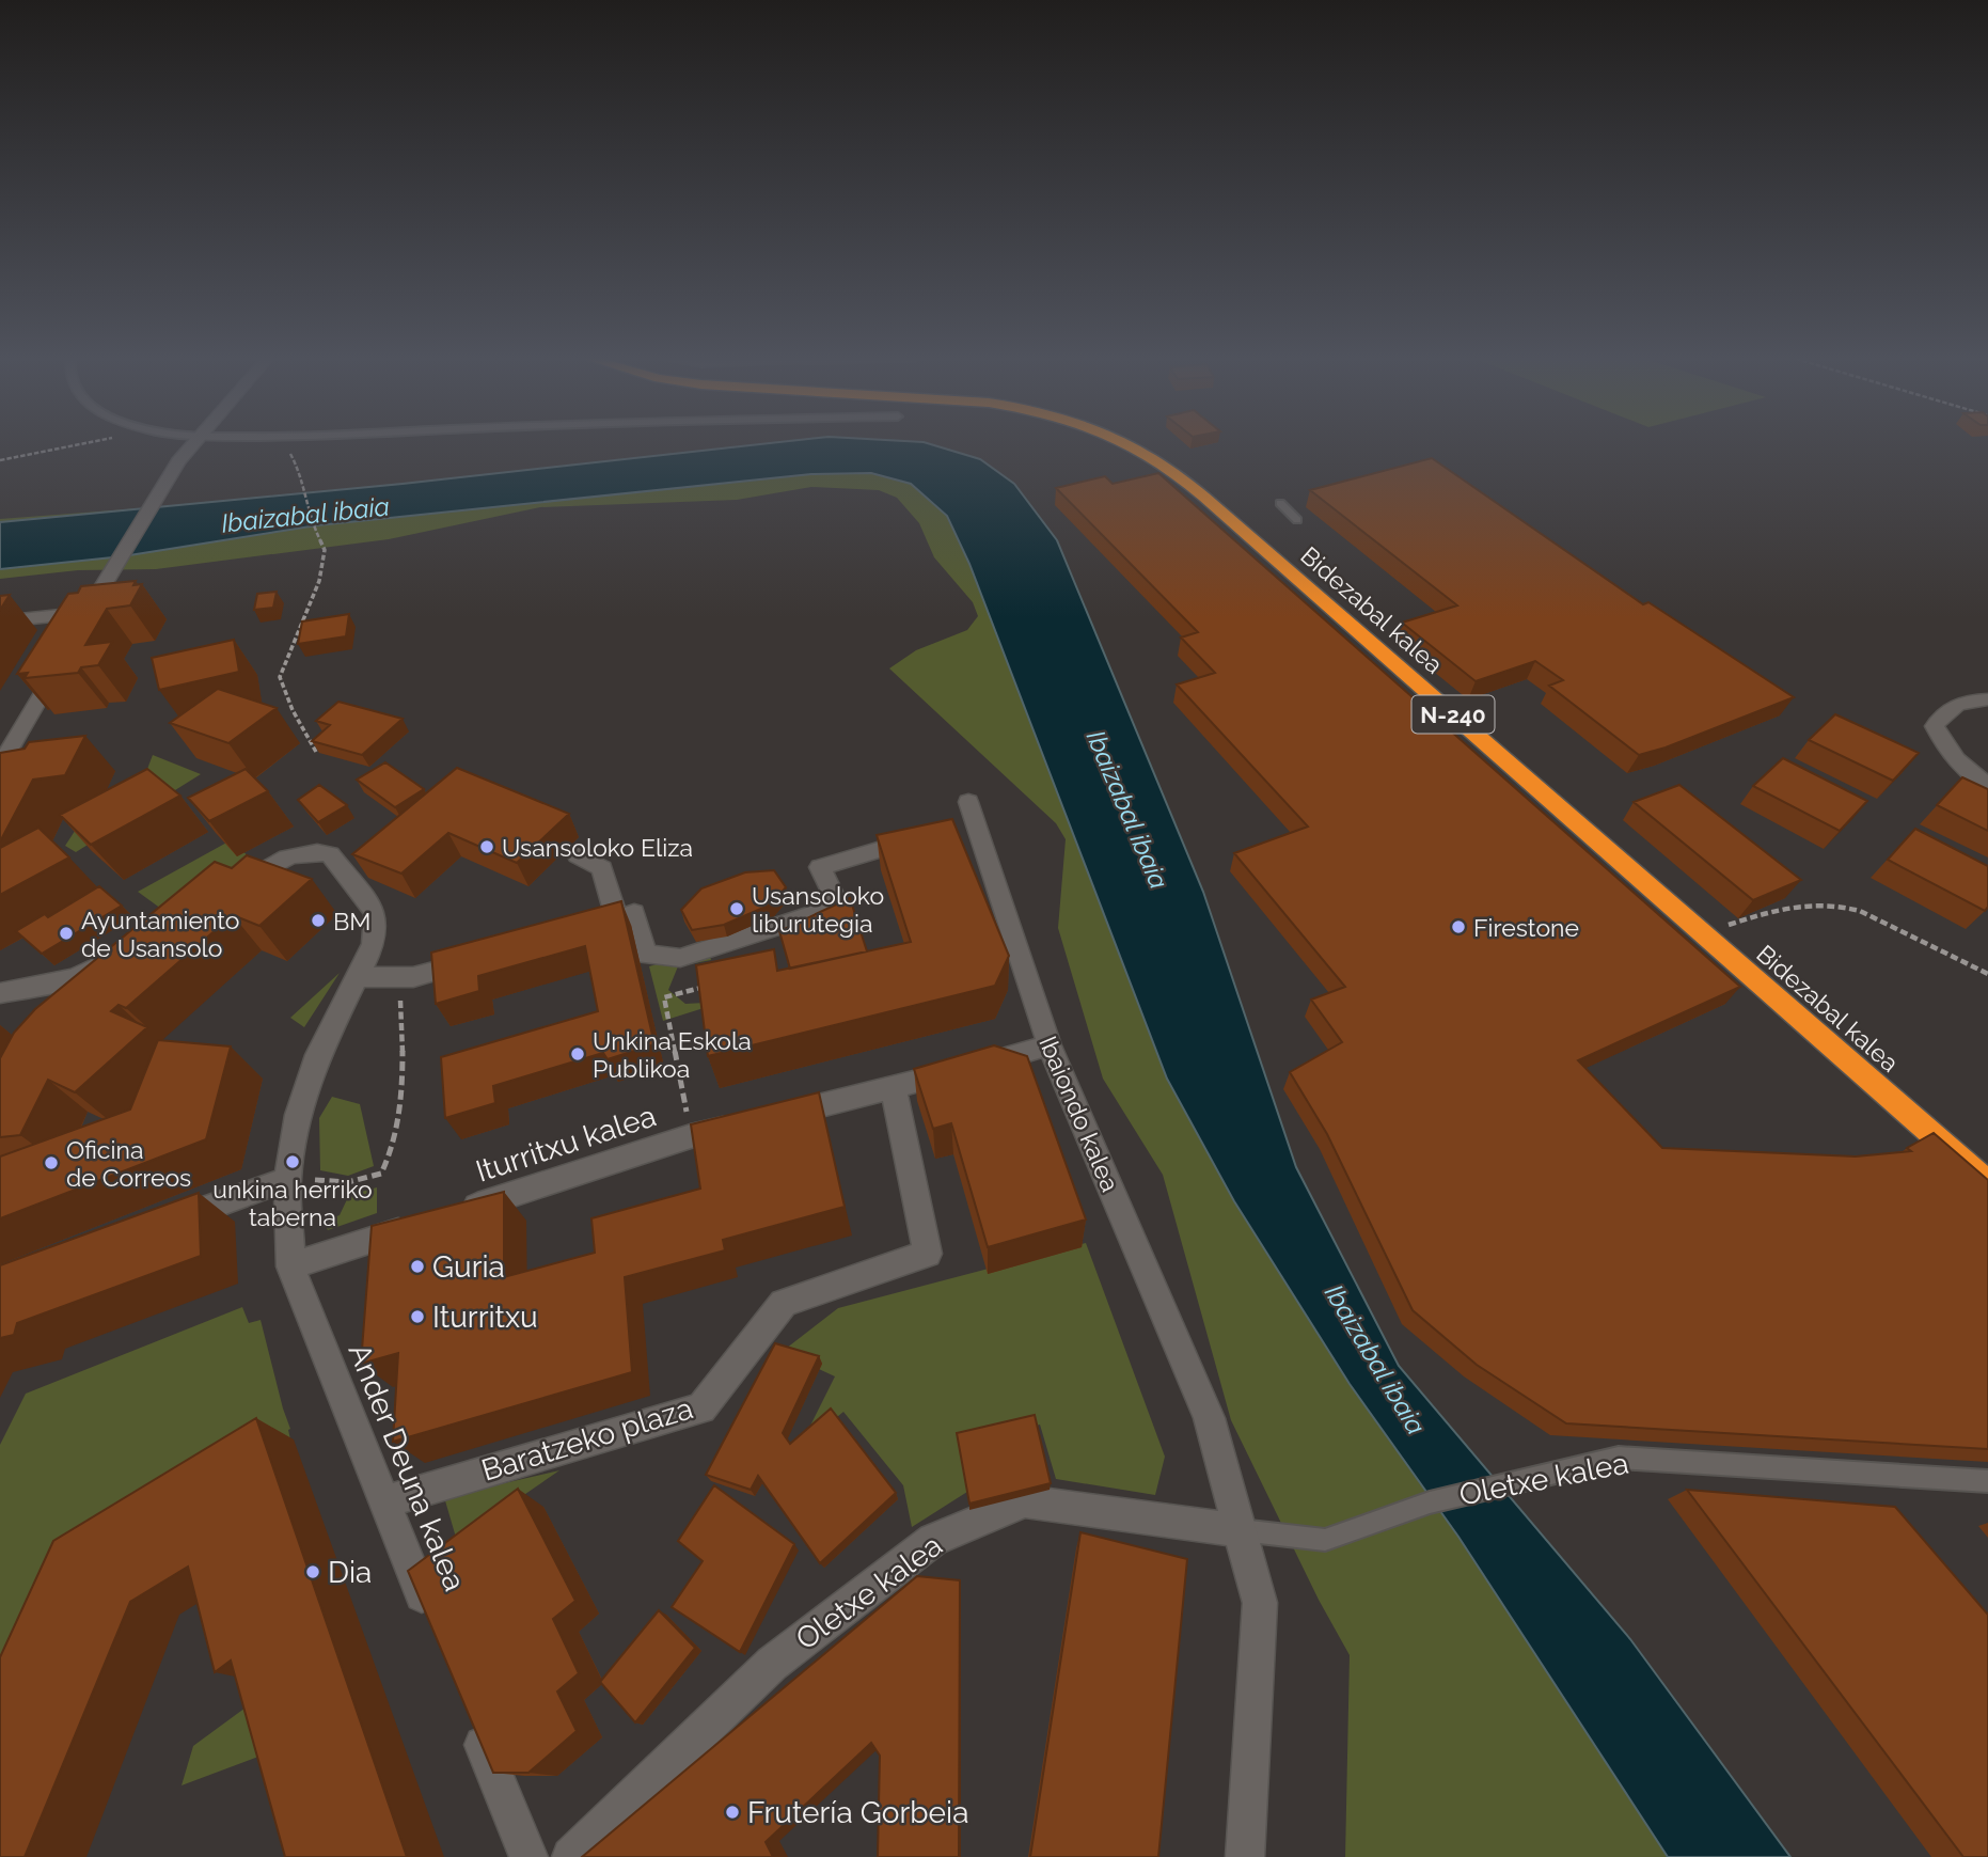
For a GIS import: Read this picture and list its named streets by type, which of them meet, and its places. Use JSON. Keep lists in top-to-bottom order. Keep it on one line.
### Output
{"streets":{"highway":["Bidezabal kalea","N-240"],"street":["Ibaiondo kalea","Iturritxu kalea","Baratzeko plaza","Ander Deuna kalea","Oletxe kalea"]},"crossings":[["Ibaiondo kalea","Iturritxu kalea"],["Ibaiondo kalea","Oletxe kalea"],["Iturritxu kalea","Baratzeko plaza"],["Baratzeko plaza","Ander Deuna kalea"]],"water":["Ibaizabal ibaia"],"places":["Usansoloko Eliza","Usansoloko liburutegia","BM","Firestone","Ayuntamiento de Usansolo","Unkina Eskola Publikoa","unkina herriko taberna","Oficina de Correos","Guria","Iturritxu","Dia","Frutería Gorbeia"]}
